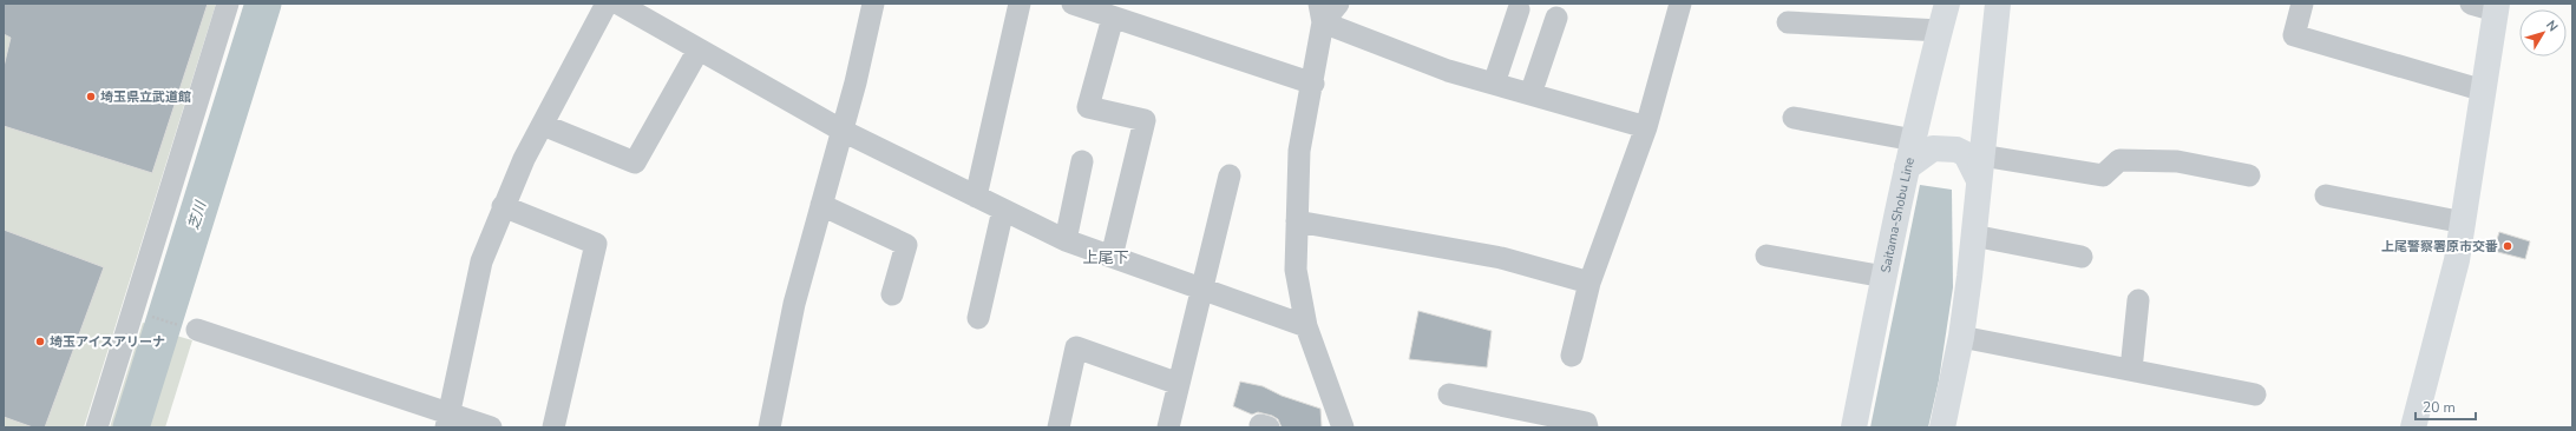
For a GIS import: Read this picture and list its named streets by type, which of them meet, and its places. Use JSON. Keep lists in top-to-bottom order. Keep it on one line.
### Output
{"streets":{"main road":["Saitama-Shobu Line"]},"districts":["上尾下"],"water":["芝川"],"places":["埼玉県立武道館","上尾警察署原市交番","埼玉アイスアリーナ"],"scale_bar":"20 m","north":"top right"}
